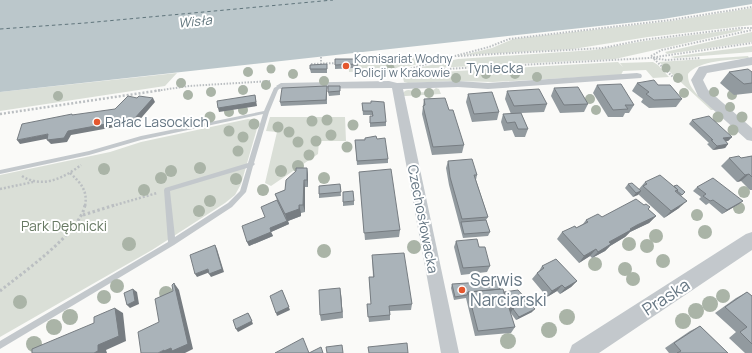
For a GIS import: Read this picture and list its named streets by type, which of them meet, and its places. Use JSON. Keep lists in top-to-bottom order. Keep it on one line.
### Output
{"streets":{"street":["Tyniecka","Czechosłowacka","Praska"]},"crossings":[["Tyniecka","Czechosłowacka"]],"water":["Wisła"],"parks":["Park Dębnicki"],"places":["Komisariat Wodny Policji w Krakowie","Pałac Lasockich","Serwis Narciarski"]}
